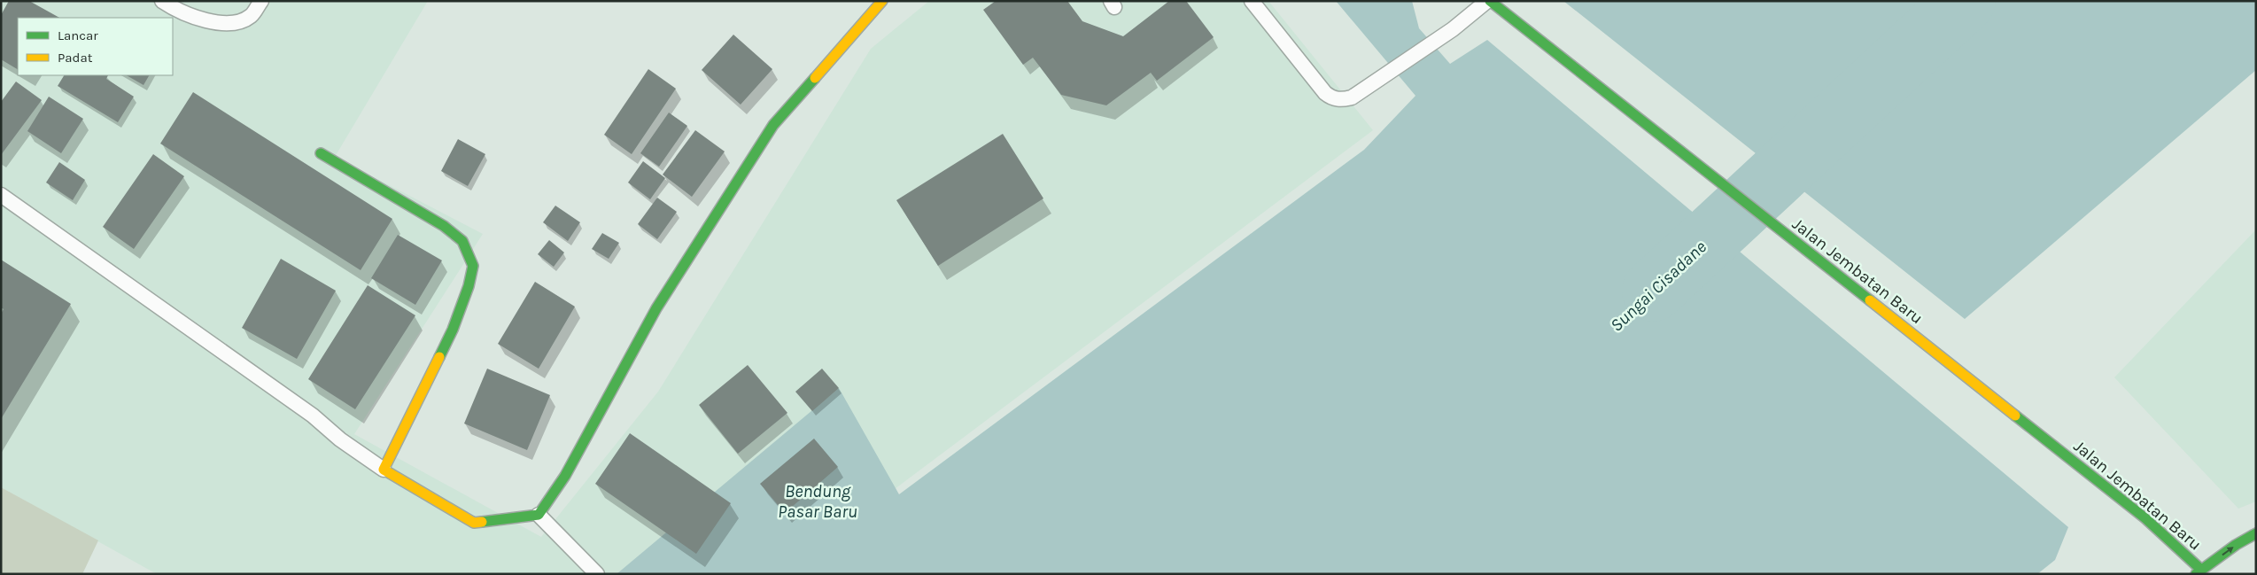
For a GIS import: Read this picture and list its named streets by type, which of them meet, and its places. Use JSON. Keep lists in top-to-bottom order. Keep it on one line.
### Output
{"streets":{"street":["Jalan Jembatan Baru"]},"water":["Sungai Cisadane","Bendung Pasar Baru"],"legend":["Lancar","Padat"]}
